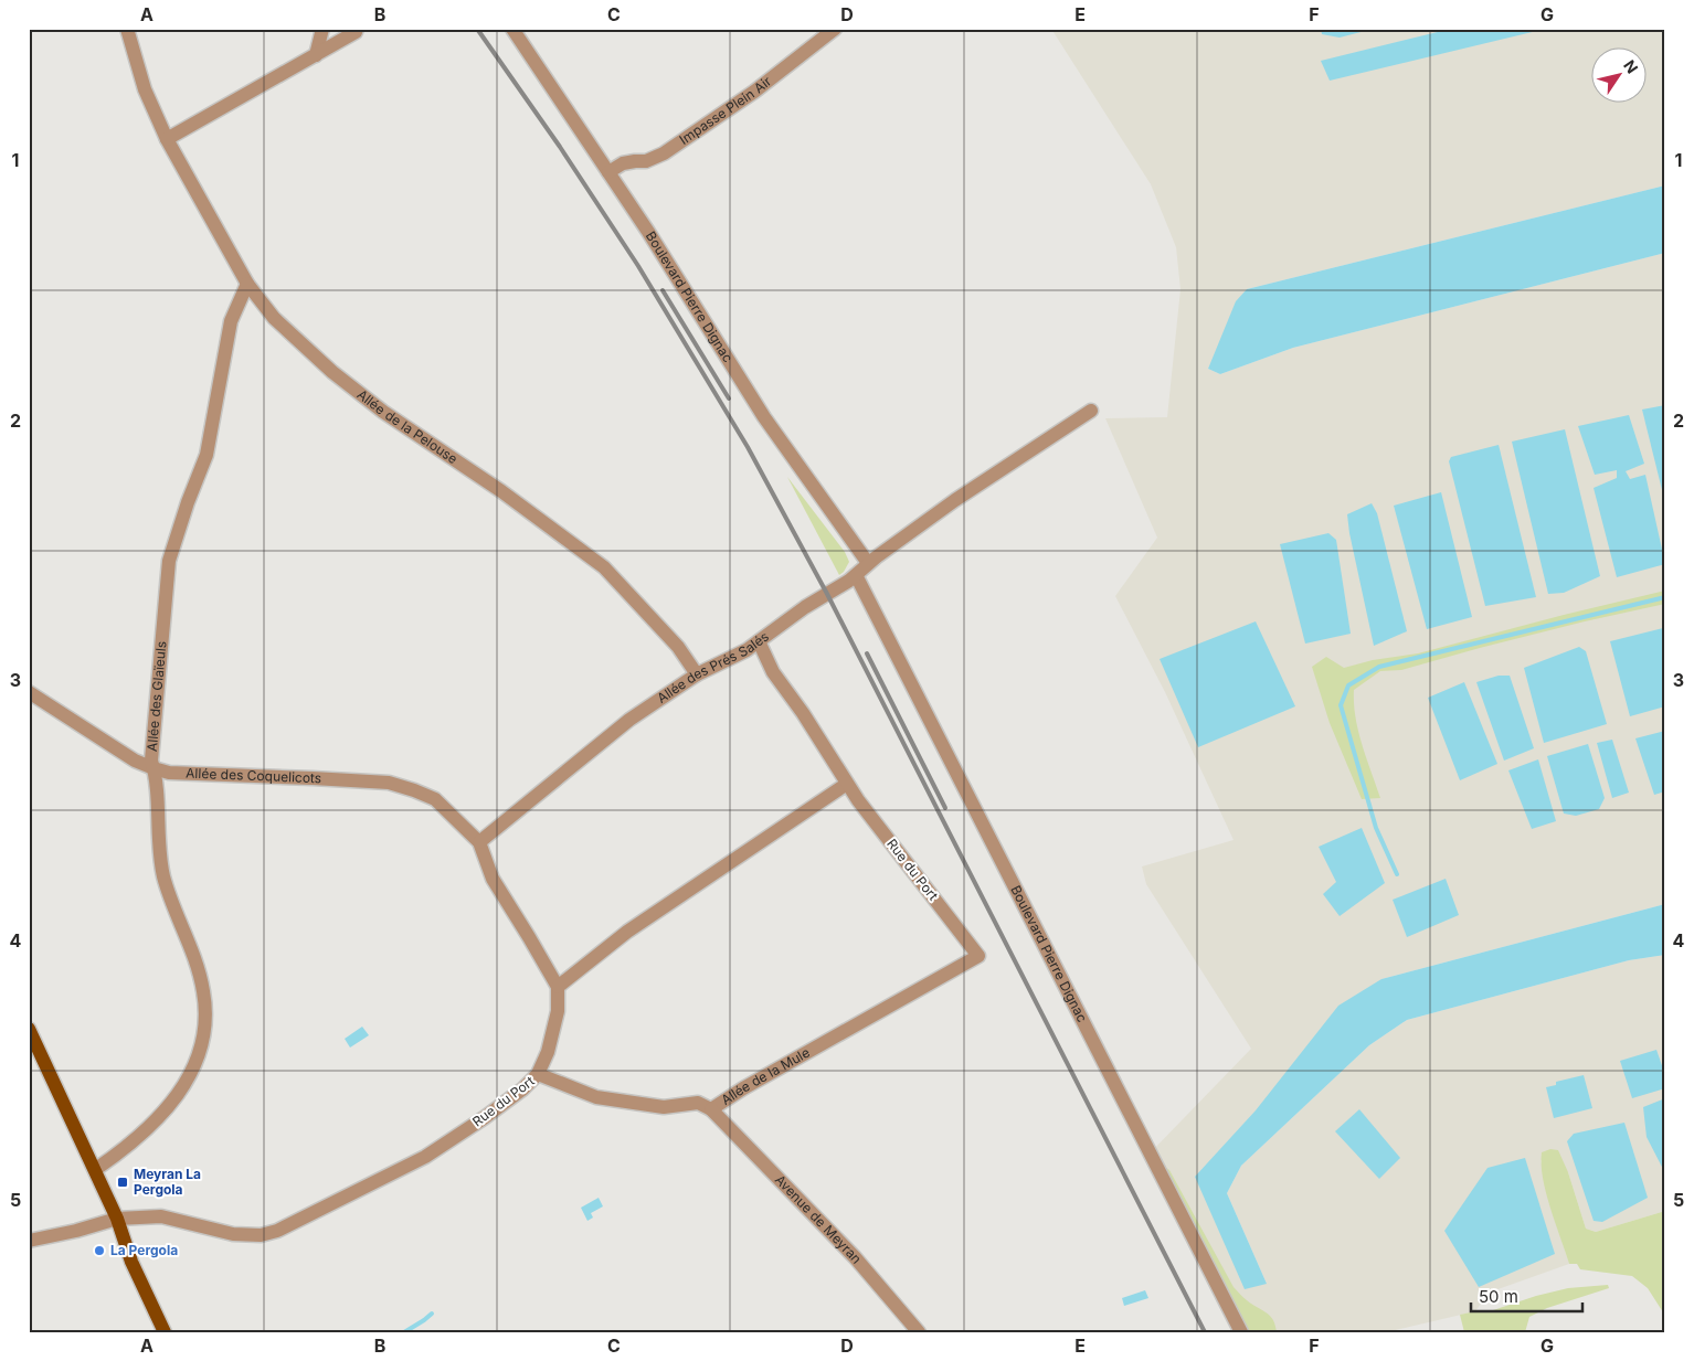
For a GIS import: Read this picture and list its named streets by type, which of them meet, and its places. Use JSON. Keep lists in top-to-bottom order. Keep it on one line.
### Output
{"streets":{"street":["Impasse Plein Air","Boulevard Pierre Dignac","Allée de la Pelouse","Allée des Prés Salés","Allée des Glaïeuls","Allée des Coquelicots","Rue du Port","Allée de la Mule","Avenue de Meyran"]},"crossings":[["Impasse Plein Air","Boulevard Pierre Dignac"],["Boulevard Pierre Dignac","Allée des Prés Salés"],["Allée de la Pelouse","Allée des Prés Salés"],["Allée de la Pelouse","Allée des Glaïeuls"],["Allée des Prés Salés","Allée des Coquelicots"],["Allée des Prés Salés","Rue du Port"],["Allée des Glaïeuls","Allée des Coquelicots"],["Rue du Port","Allée de la Mule"],["Allée de la Mule","Avenue de Meyran"]],"places":{"transit":["Meyran La Pergola"],"other":["La Pergola"]},"scale_bar":"50 m","north":"top right","grid":{"columns":["A","B","C","D","E","F","G"],"rows":["1","2","3","4","5"]}}
